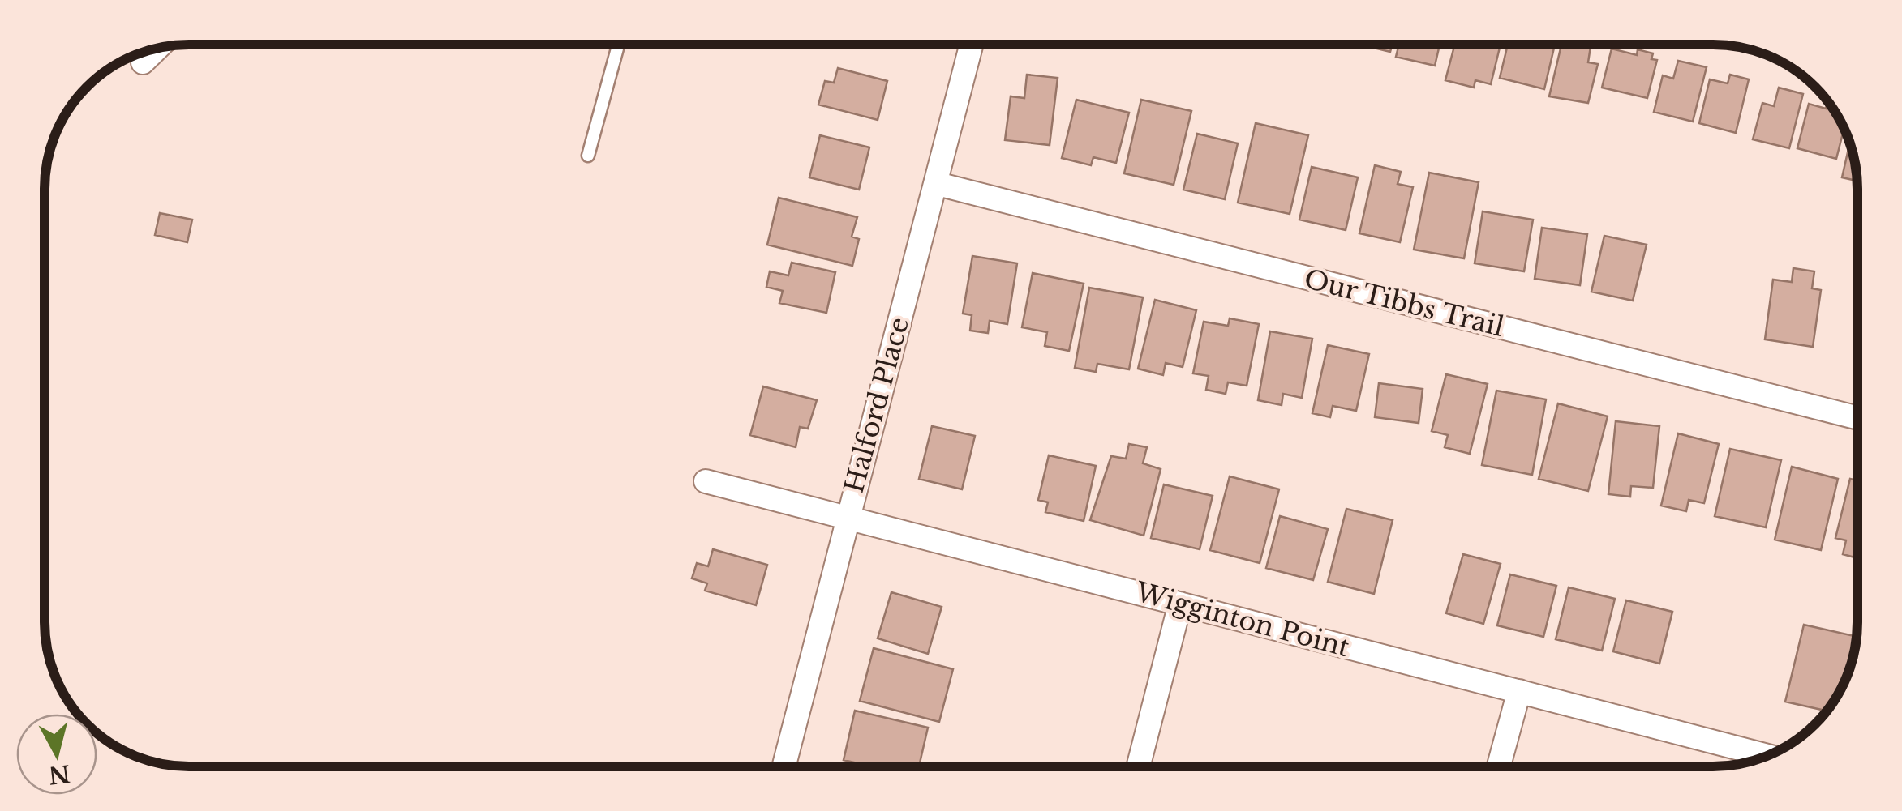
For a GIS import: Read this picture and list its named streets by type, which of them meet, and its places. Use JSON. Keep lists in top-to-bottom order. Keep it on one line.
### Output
{"streets":{"street":["Our Tibbs Trail","Halford Place","Wigginton Point"]},"crossings":[["Our Tibbs Trail","Halford Place"],["Halford Place","Wigginton Point"]],"north":"bottom"}
